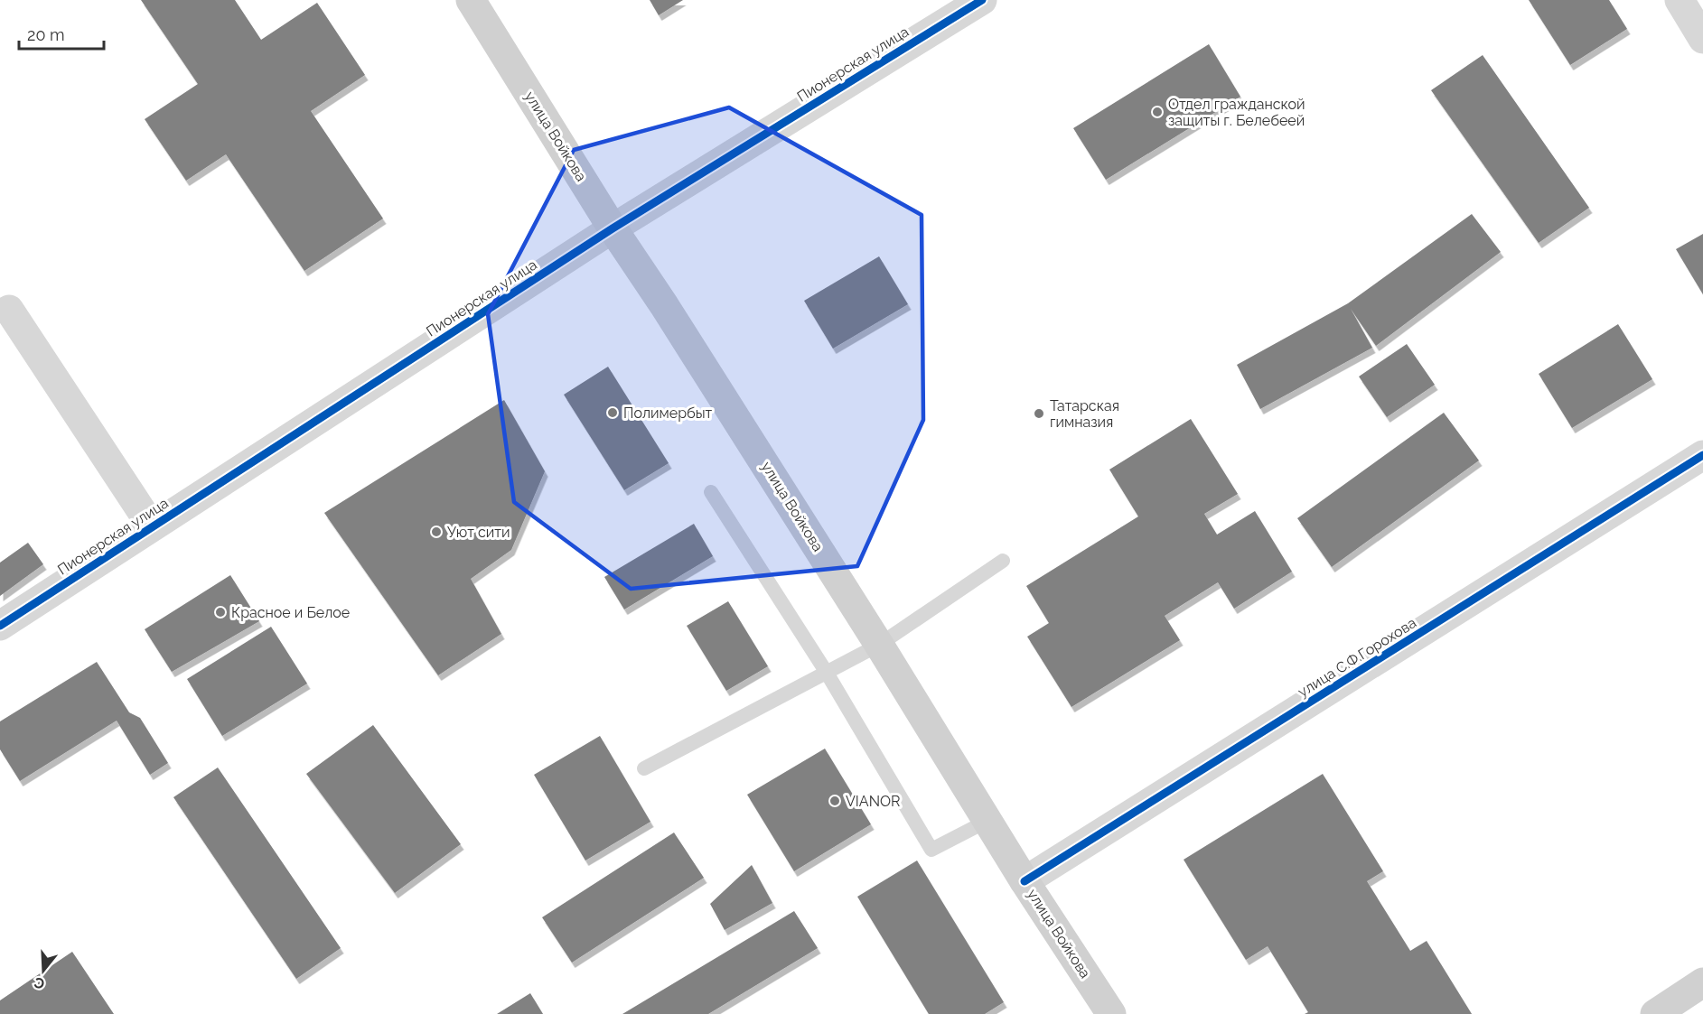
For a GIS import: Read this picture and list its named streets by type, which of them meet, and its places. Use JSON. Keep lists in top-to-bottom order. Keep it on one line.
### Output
{"streets":{"main road":["улица Войкова"],"street":["Пионерская улица","улица С.Ф.Горохова"]},"crossings":[["Пионерская улица","улица Войкова"],["улица Войкова","улица С.Ф.Горохова"]],"places":["Отдел гражданской защиты г. Белебеей","Полимербыт","Татарская гимназия","Уют сити","Красное и Белое","VIANOR"],"scale_bar":"20 m","north":"bottom"}
